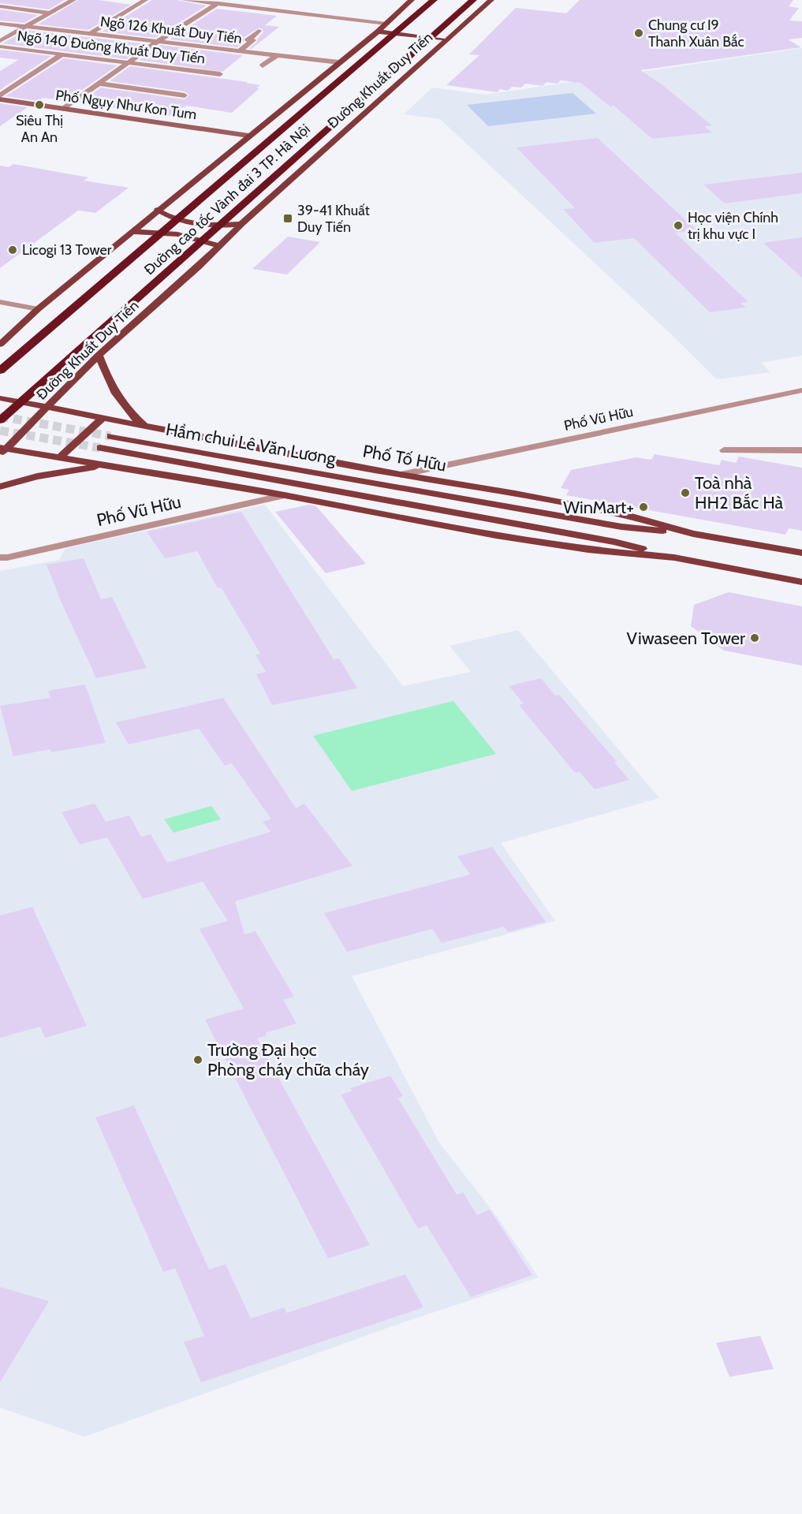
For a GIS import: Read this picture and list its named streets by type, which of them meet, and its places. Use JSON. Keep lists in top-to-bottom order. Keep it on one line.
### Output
{"streets":{"highway":["Đường cao tốc Vành đai 3 TP. Hà Nội"],"main road":["Đường Khuất Duy Tiến","Hầm chui Lê Văn Lương","Phố Tố Hữu"],"street":["Ngõ 126 Khuất Duy Tiến","Ngõ 140 Đường Khuất Duy Tiến","Phố Ngụy Như Kon Tum","Phố Vũ Hữu"]},"crossings":[["Đường Khuất Duy Tiến","Phố Tố Hữu"],["Phố Vũ Hữu","Phố Tố Hữu"],["Hầm chui Lê Văn Lương","Phố Tố Hữu"]],"places":{"other":["Chung cư I9 Thanh Xuân Bắc","Siêu Thị An An","Học viện Chính trị khu vực I","Licogi 13 Tower","Toà nhà HH2 Bắc Hà","WinMart+","Viwaseen Tower","Trường Đại học Phòng cháy chữa cháy"],"transit":["39-41 Khuất Duy Tiến"]}}
